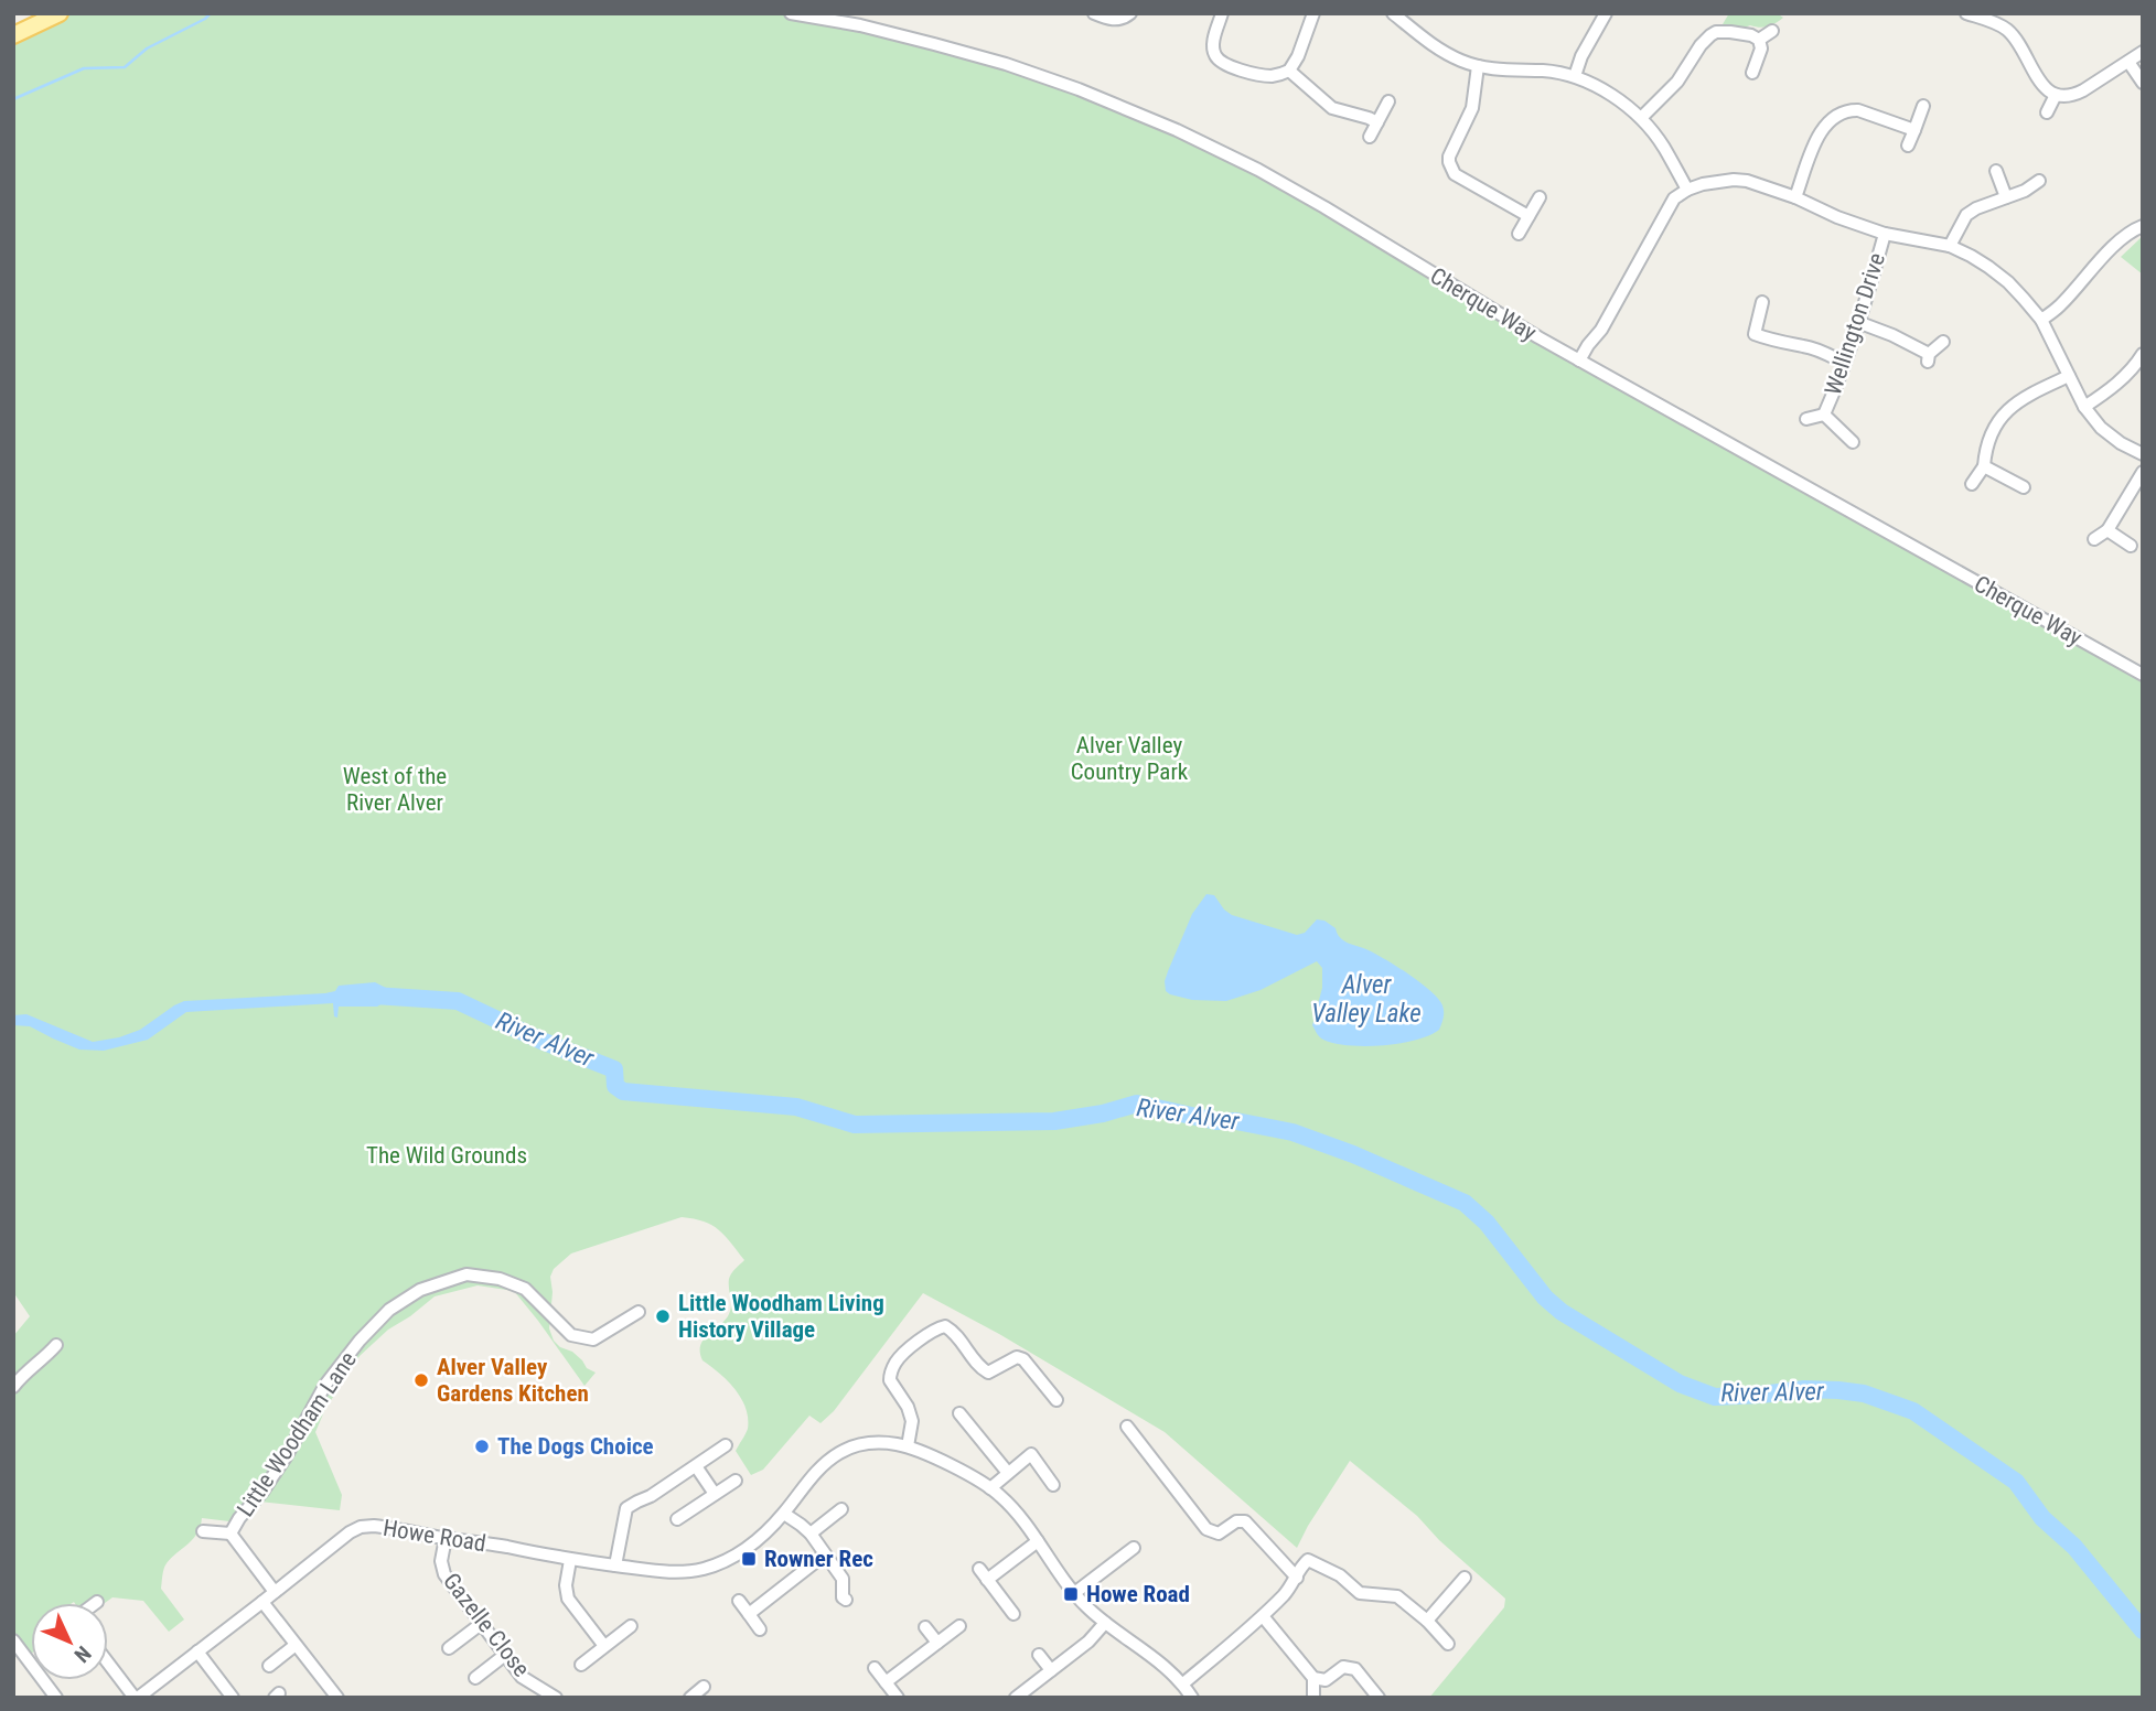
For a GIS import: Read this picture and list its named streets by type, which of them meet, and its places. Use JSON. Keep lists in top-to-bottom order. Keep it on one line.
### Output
{"streets":{"street":["Cherque Way","Wellington Drive","Little Woodham Lane","Howe Road","Gazelle Close"]},"crossings":[["Little Woodham Lane","Howe Road"],["Howe Road","Gazelle Close"]],"water":["Alver Valley Lake","River Alver"],"parks":["Alver Valley Country Park","West of the River Alver","The Wild Grounds"],"places":{"other":["Little Woodham Living History Village","Alver Valley Gardens Kitchen","The Dogs Choice"],"transit":["Rowner Rec","Howe Road"]},"north":"bottom right"}
